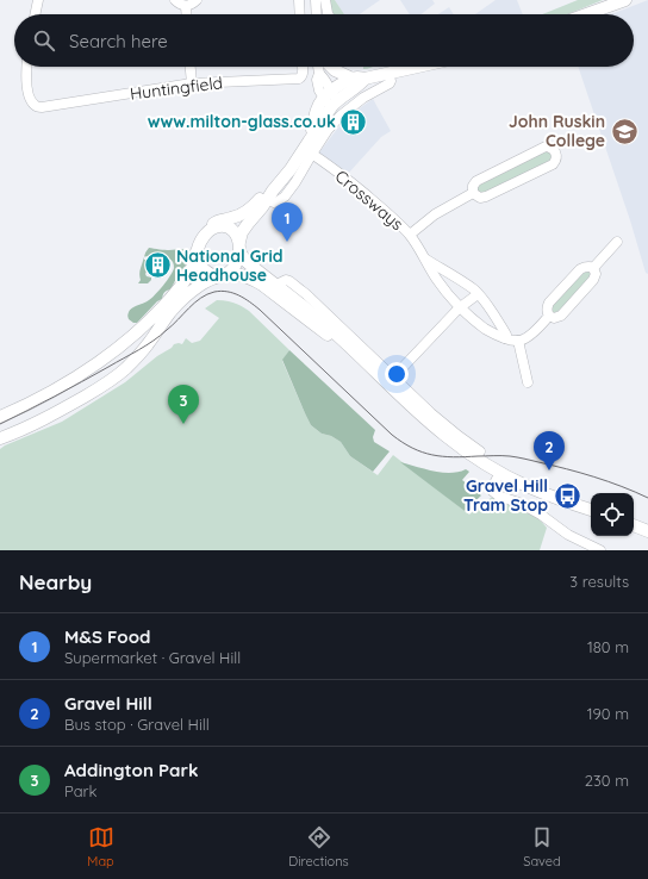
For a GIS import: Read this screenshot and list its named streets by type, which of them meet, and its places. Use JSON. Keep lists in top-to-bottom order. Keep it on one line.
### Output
{"streets":{"street":["Huntingfield","Crossways"]},"places":{"building":["www.milton-glass.co.uk","National Grid Headhouse"],"school or university":["John Ruskin College"],"bus stop":["Gravel Hill Tram Stop"]},"page":{"search":"Search here","pins":["1","3","2"],"heading":["Nearby","3 results"],"list":[{"mark":"1","name":"M&S Food","note":"Supermarket · Gravel Hill","value":"180 m"},{"mark":"2","name":"Gravel Hill","note":"Bus stop · Gravel Hill","value":"190 m"},{"mark":"3","name":"Addington Park","note":"Park","value":"230 m"}],"nav":["Map","Directions","Saved"]}}
